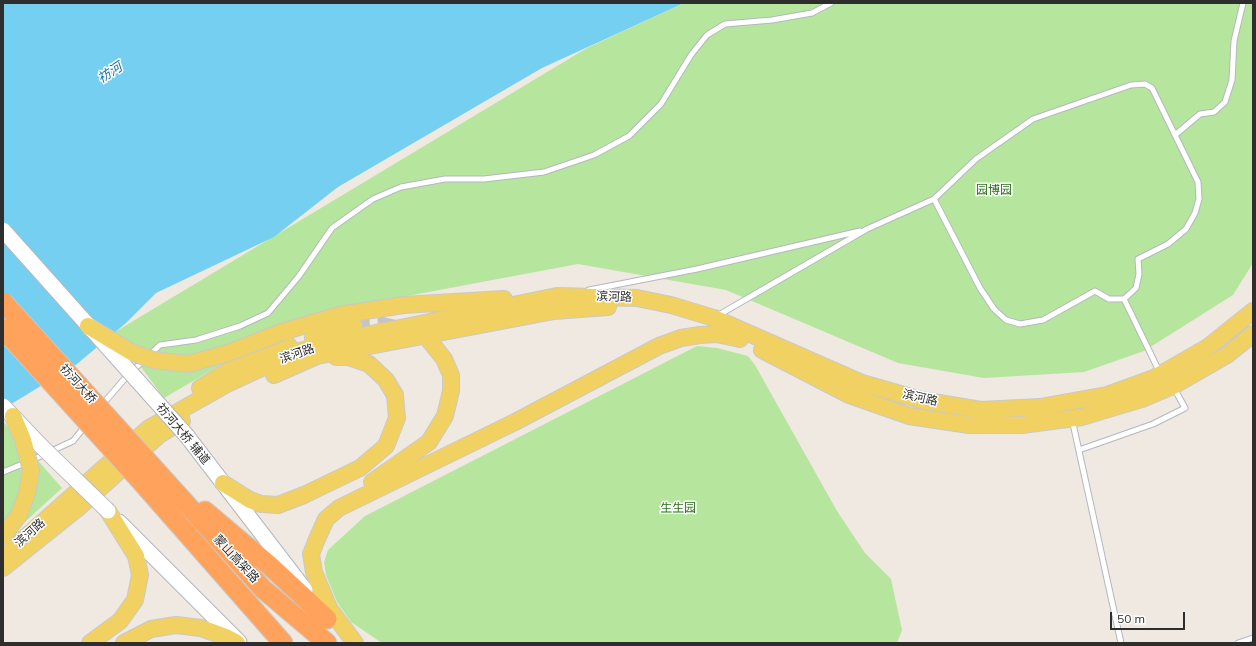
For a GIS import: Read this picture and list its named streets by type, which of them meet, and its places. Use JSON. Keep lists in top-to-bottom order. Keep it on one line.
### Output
{"streets":{"highway":["祊河大桥","蒙山高架路"],"main road":["滨河路","祊河大桥 辅道"]},"crossings":[["祊河大桥","蒙山高架路"]],"water":["祊河"],"parks":["园博园","生生园"],"scale_bar":"50 m"}
